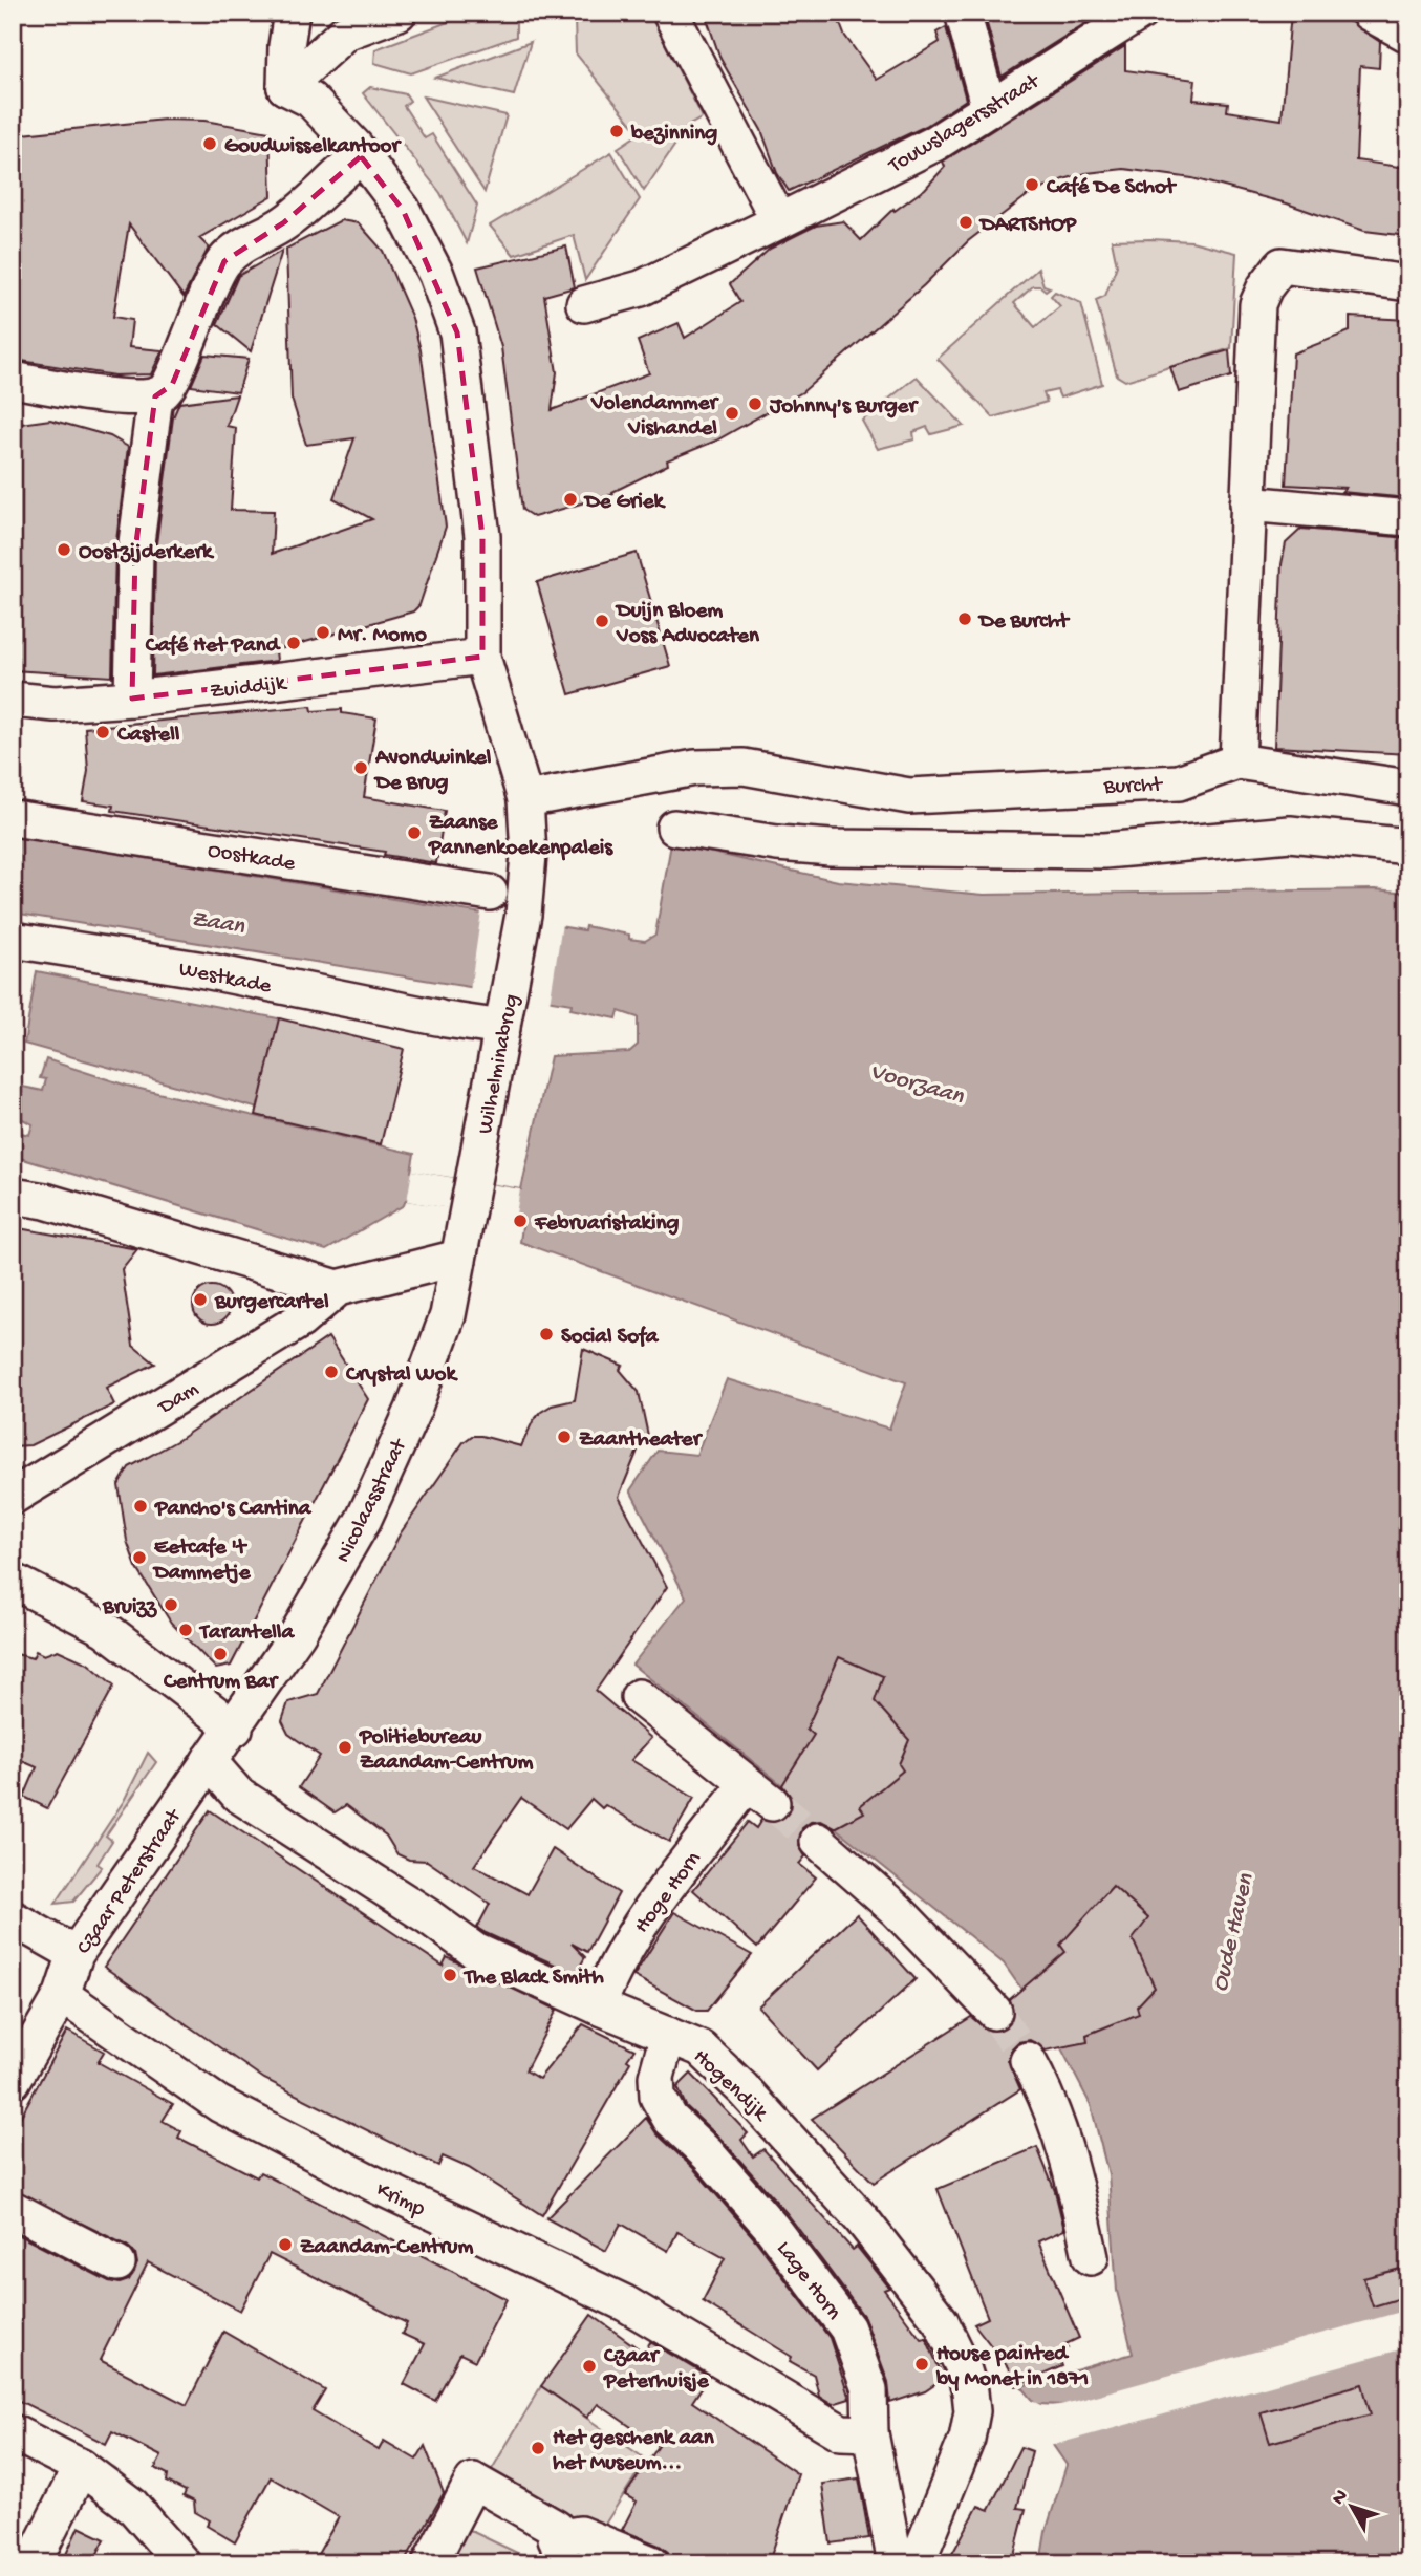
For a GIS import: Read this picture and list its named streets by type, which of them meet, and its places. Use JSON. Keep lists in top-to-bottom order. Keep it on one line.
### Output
{"streets":{"street":["Touwslagersstraat","Zuiddijk","Burcht","Oostkade","Westkade","Wilhelminabrug","Dam","Nicolaasstraat","Czaar Peterstraat","Hoge Horn","Hogendijk","Krimp","Lage Horn"]},"crossings":[["Zuiddijk","Wilhelminabrug"],["Burcht","Wilhelminabrug"],["Westkade","Wilhelminabrug"],["Wilhelminabrug","Nicolaasstraat"],["Dam","Nicolaasstraat"],["Nicolaasstraat","Czaar Peterstraat"],["Nicolaasstraat","Hogendijk"],["Czaar Peterstraat","Hogendijk"],["Czaar Peterstraat","Krimp"],["Hoge Horn","Hogendijk"],["Hogendijk","Lage Horn"],["Krimp","Lage Horn"]],"water":["Zaan","Voorzaan","Oude Haven"],"places":["bezinning","Goudwisselkantoor","Café De Schot","DARTSHOP","Johnny's Burger","Volendammer Vishandel","De Griek","Oostzijderkerk","De Burcht","Duijn Bloem Voss Advocaten","Mr. Momo","Café Het Pand","Castell","Avondwinkel De Brug","Zaanse Pannenkoekenpaleis","Februaristaking","Burgercartel","Social Sofa","Crystal Wok","Zaantheater","Pancho's Cantina","Eetcafe 't Dammetje","Bruizz","Tarantella","Centrum Bar","Politiebureau Zaandam-Centrum","The Black Smith","Zaandam-Centrum","House painted by Monet in 1871","Czaar Peterhuisje","Het geschenk aan het Museum..."],"north":"top left"}
